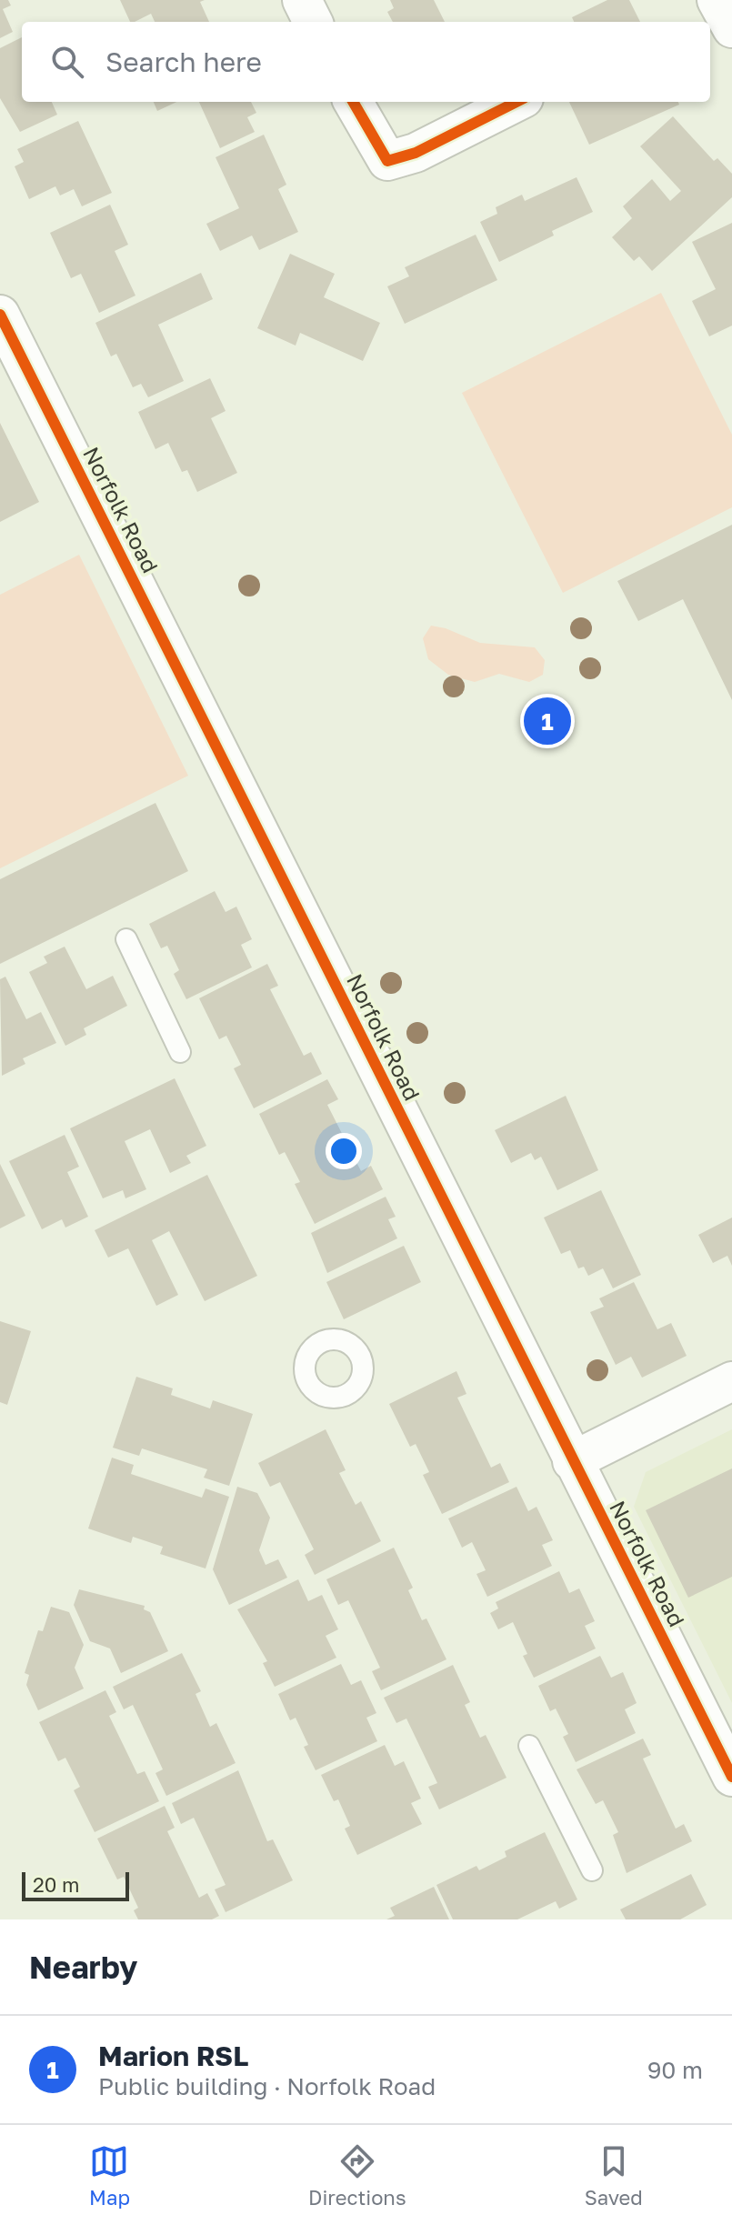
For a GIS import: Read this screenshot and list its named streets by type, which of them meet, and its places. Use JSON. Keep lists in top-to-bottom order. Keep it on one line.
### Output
{"streets":{"street":["Norfolk Road"]},"scale_bar":"20 m","page":{"search":"Search here","pins":"1","scale":"20 m","heading":"Nearby","list":[{"mark":"1","name":"Marion RSL","note":"Public building · Norfolk Road","value":"90 m"}],"nav":["Map","Directions","Saved"]}}
